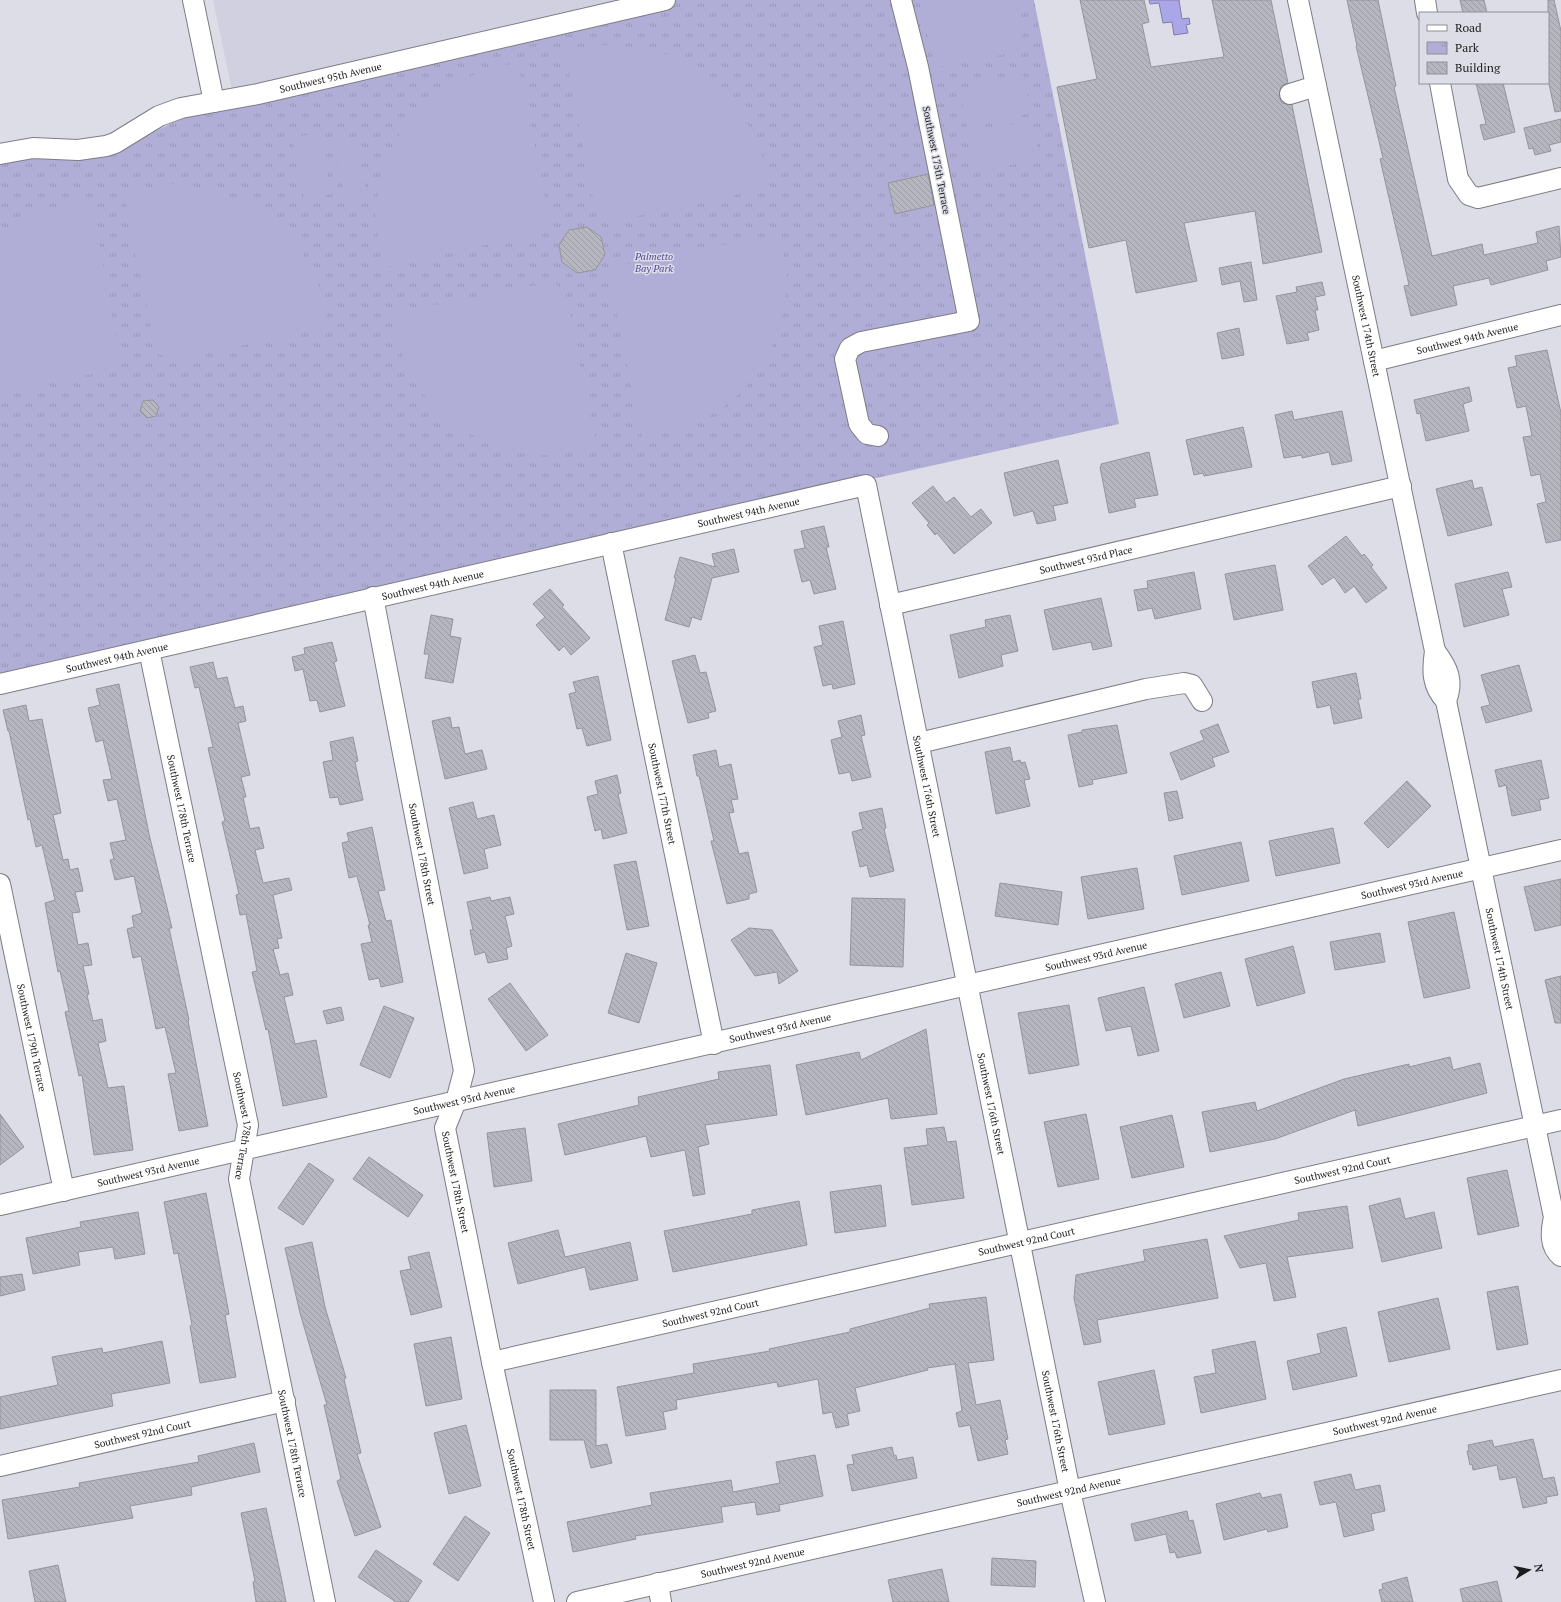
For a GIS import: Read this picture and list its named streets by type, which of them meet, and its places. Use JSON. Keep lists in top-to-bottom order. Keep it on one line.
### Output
{"streets":{"street":["Southwest 95th Avenue","Southwest 175th Terrace","Southwest 174th Street","Southwest 94th Avenue","Southwest 93rd Place","Southwest 176th Street","Southwest 177th Street","Southwest 178th Terrace","Southwest 178th Street","Southwest 93rd Avenue","Southwest 179th Terrace","Southwest 92nd Court","Southwest 92nd Avenue"]},"crossings":[["Southwest 174th Street","Southwest 94th Avenue"],["Southwest 174th Street","Southwest 93rd Place"],["Southwest 174th Street","Southwest 93rd Avenue"],["Southwest 174th Street","Southwest 92nd Court"],["Southwest 94th Avenue","Southwest 93rd Place"],["Southwest 94th Avenue","Southwest 176th Street"],["Southwest 94th Avenue","Southwest 177th Street"],["Southwest 94th Avenue","Southwest 178th Terrace"],["Southwest 94th Avenue","Southwest 178th Street"],["Southwest 93rd Place","Southwest 176th Street"],["Southwest 176th Street","Southwest 93rd Avenue"],["Southwest 176th Street","Southwest 92nd Court"],["Southwest 176th Street","Southwest 92nd Avenue"],["Southwest 177th Street","Southwest 93rd Avenue"],["Southwest 178th Terrace","Southwest 93rd Avenue"],["Southwest 178th Terrace","Southwest 92nd Court"],["Southwest 178th Street","Southwest 93rd Avenue"],["Southwest 178th Street","Southwest 92nd Court"],["Southwest 93rd Avenue","Southwest 179th Terrace"]],"parks":["Palmetto Bay Park"],"legend":["Road","Park","Building"],"north":"right"}
